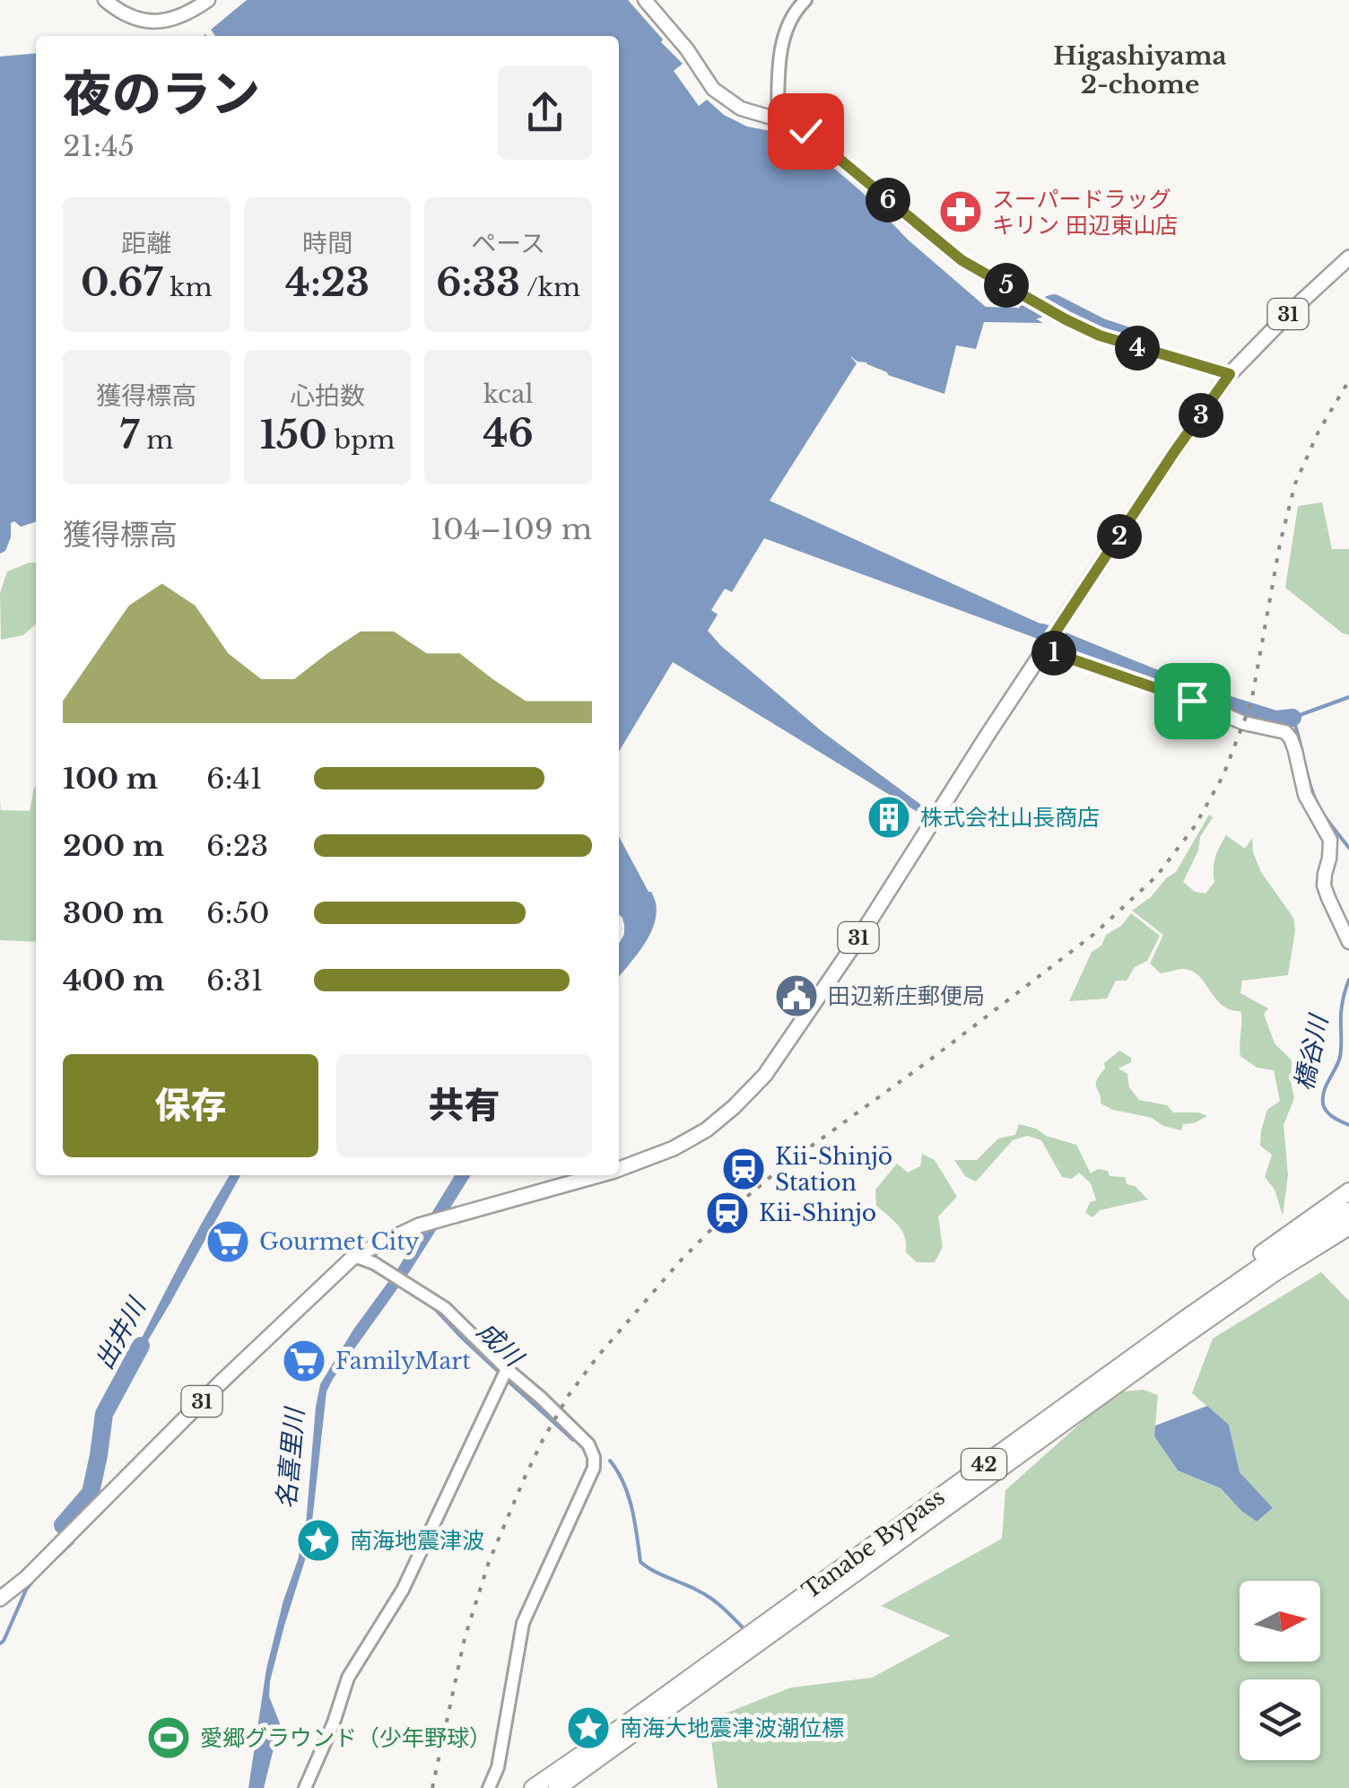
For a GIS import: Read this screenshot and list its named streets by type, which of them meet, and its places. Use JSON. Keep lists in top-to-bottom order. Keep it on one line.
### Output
{"streets":{"highway":["42","Tanabe Bypass"],"main road":["31"]},"districts":["Higashiyama 2-chome"],"water":["橋谷川","出井川","成川","名喜里川"],"places":{"pharmacy":["スーパードラッグ キリン 田辺東山店"],"building":["株式会社山長商店"],"public building":["田辺新庄郵便局"],"station":["Kii-Shinjō Station","Kii-Shinjo"],"supermarket":["Gourmet City","FamilyMart"],"place":["南海地震津波","南海大地震津波潮位標"],"sports":["愛郷グラウンド（少年野球）"]},"north":"right","page":{"heading":["夜のラン","21:45"],"pins":["6","5","4","3","2","1"],"stats":[["距離","0.67 km"],["時間","4:23"],["ペース","6:33 /km"],["獲得標高","7 m"],["心拍数","150 bpm"],["kcal","46"]],"chart":["獲得標高","104–109 m"],"list":[{"name":"100 m","note":"6:41"},{"name":"200 m","note":"6:23"},{"name":"300 m","note":"6:50"},{"name":"400 m","note":"6:31"}],"buttons":["保存","共有"]}}
